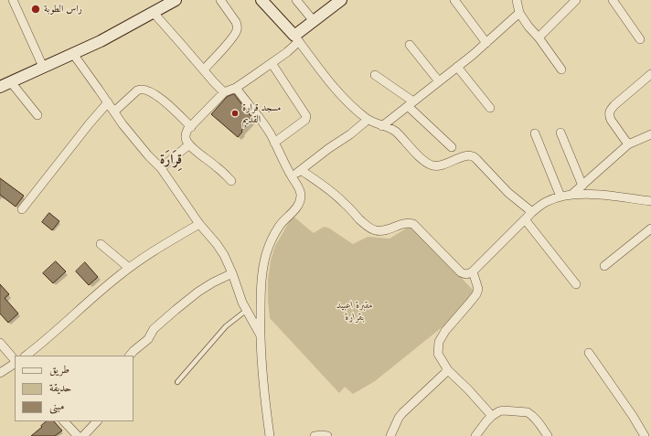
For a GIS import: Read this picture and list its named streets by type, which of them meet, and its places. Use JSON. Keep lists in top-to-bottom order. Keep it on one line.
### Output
{"districts":["قِرَارَة"],"parks":["مقبرة اعبيد بقرارة"],"places":["راس الطوبة","مسجد قرارة القديم"],"legend":["طريق","حديقة","مبنى"]}
